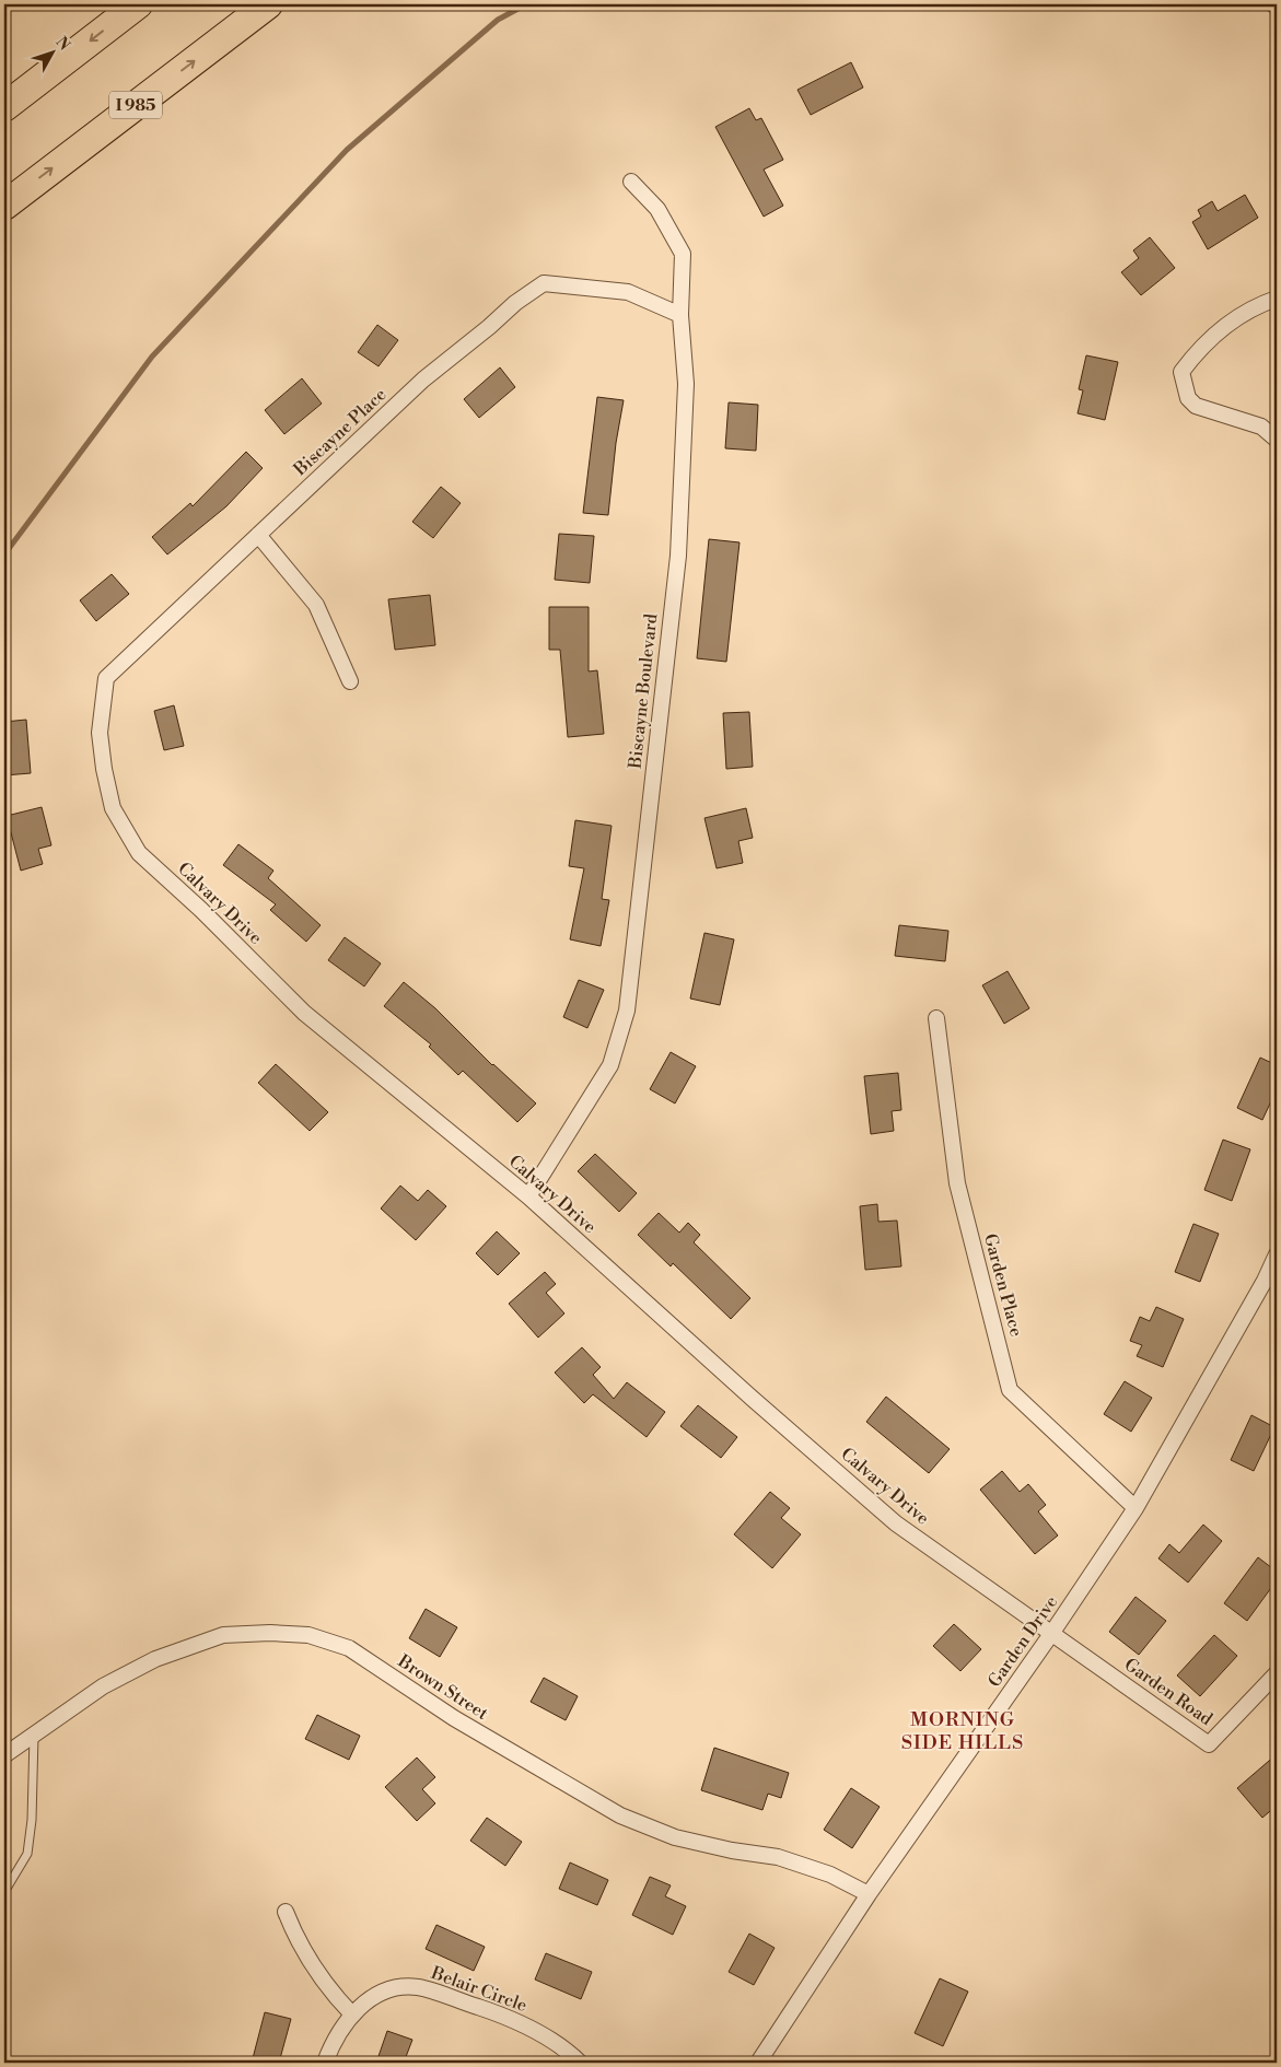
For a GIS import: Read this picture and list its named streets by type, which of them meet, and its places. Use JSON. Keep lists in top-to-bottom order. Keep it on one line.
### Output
{"streets":{"highway":["I 985"],"street":["Biscayne Place","Biscayne Boulevard","Calvary Drive","Garden Place","Garden Drive","Brown Street","Garden Road","Belair Circle"]},"crossings":[["Biscayne Place","Biscayne Boulevard"],["Biscayne Place","Calvary Drive"],["Biscayne Boulevard","Calvary Drive"],["Calvary Drive","Garden Drive"],["Calvary Drive","Garden Road"],["Garden Place","Garden Drive"],["Garden Drive","Brown Street"],["Garden Drive","Garden Road"]],"districts":["MORNING SIDE HILLS"],"north":"top right"}
